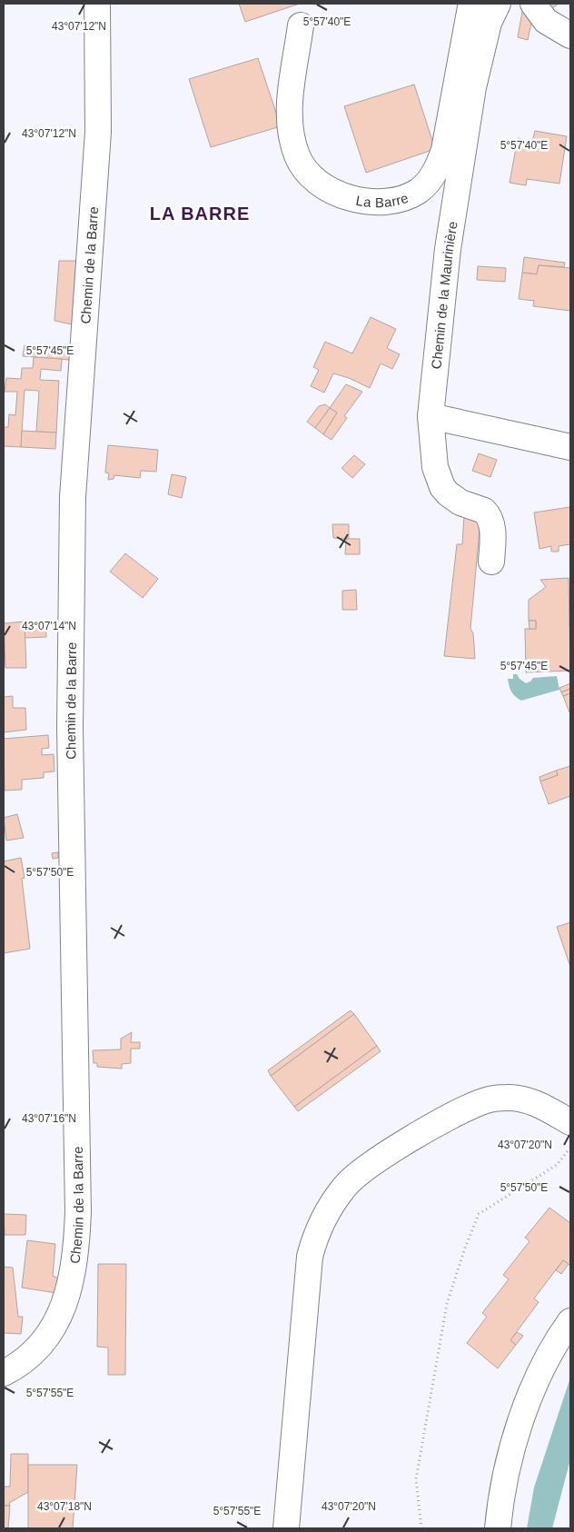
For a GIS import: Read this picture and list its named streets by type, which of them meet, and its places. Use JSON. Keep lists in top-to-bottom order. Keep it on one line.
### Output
{"streets":{"street":["La Barre","Chemin de la Barre","Chemin de la Maurinière"]},"crossings":[["La Barre","Chemin de la Maurinière"]],"districts":["LA BARRE"],"coordinates":["5°57'40\"E","43°07'12\"N","5°57'45\"E","43°07'14\"N","5°57'50\"E","43°07'16\"N","43°07'20\"N","5°57'55\"E","43°07'18\"N"]}
